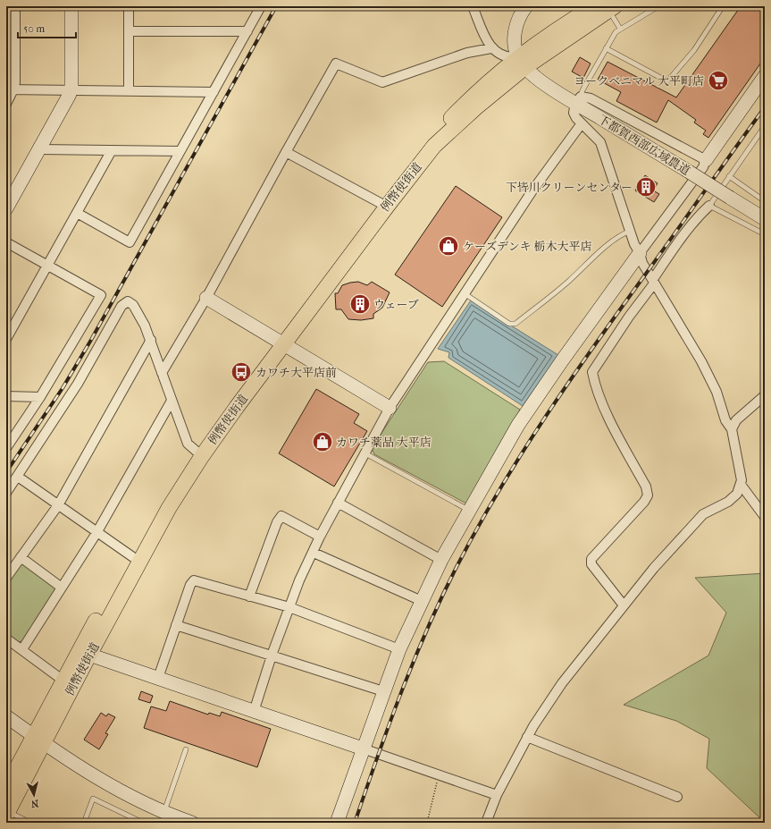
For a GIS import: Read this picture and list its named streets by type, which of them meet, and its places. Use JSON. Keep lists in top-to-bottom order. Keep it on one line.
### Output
{"streets":{"main road":["例幣使街道"],"street":["下都賀西部広域農道"]},"crossings":[["下都賀西部広域農道","例幣使街道"]],"places":{"supermarket":["ヨークベニマル 大平町店"],"building":["下皆川クリーンセンター","ウェーブ"],"shop":["ケーズデンキ 栃木大平店","カワチ薬品 大平店"],"bus stop":["カワチ大平店前"]},"scale_bar":"50 m","north":"bottom"}
